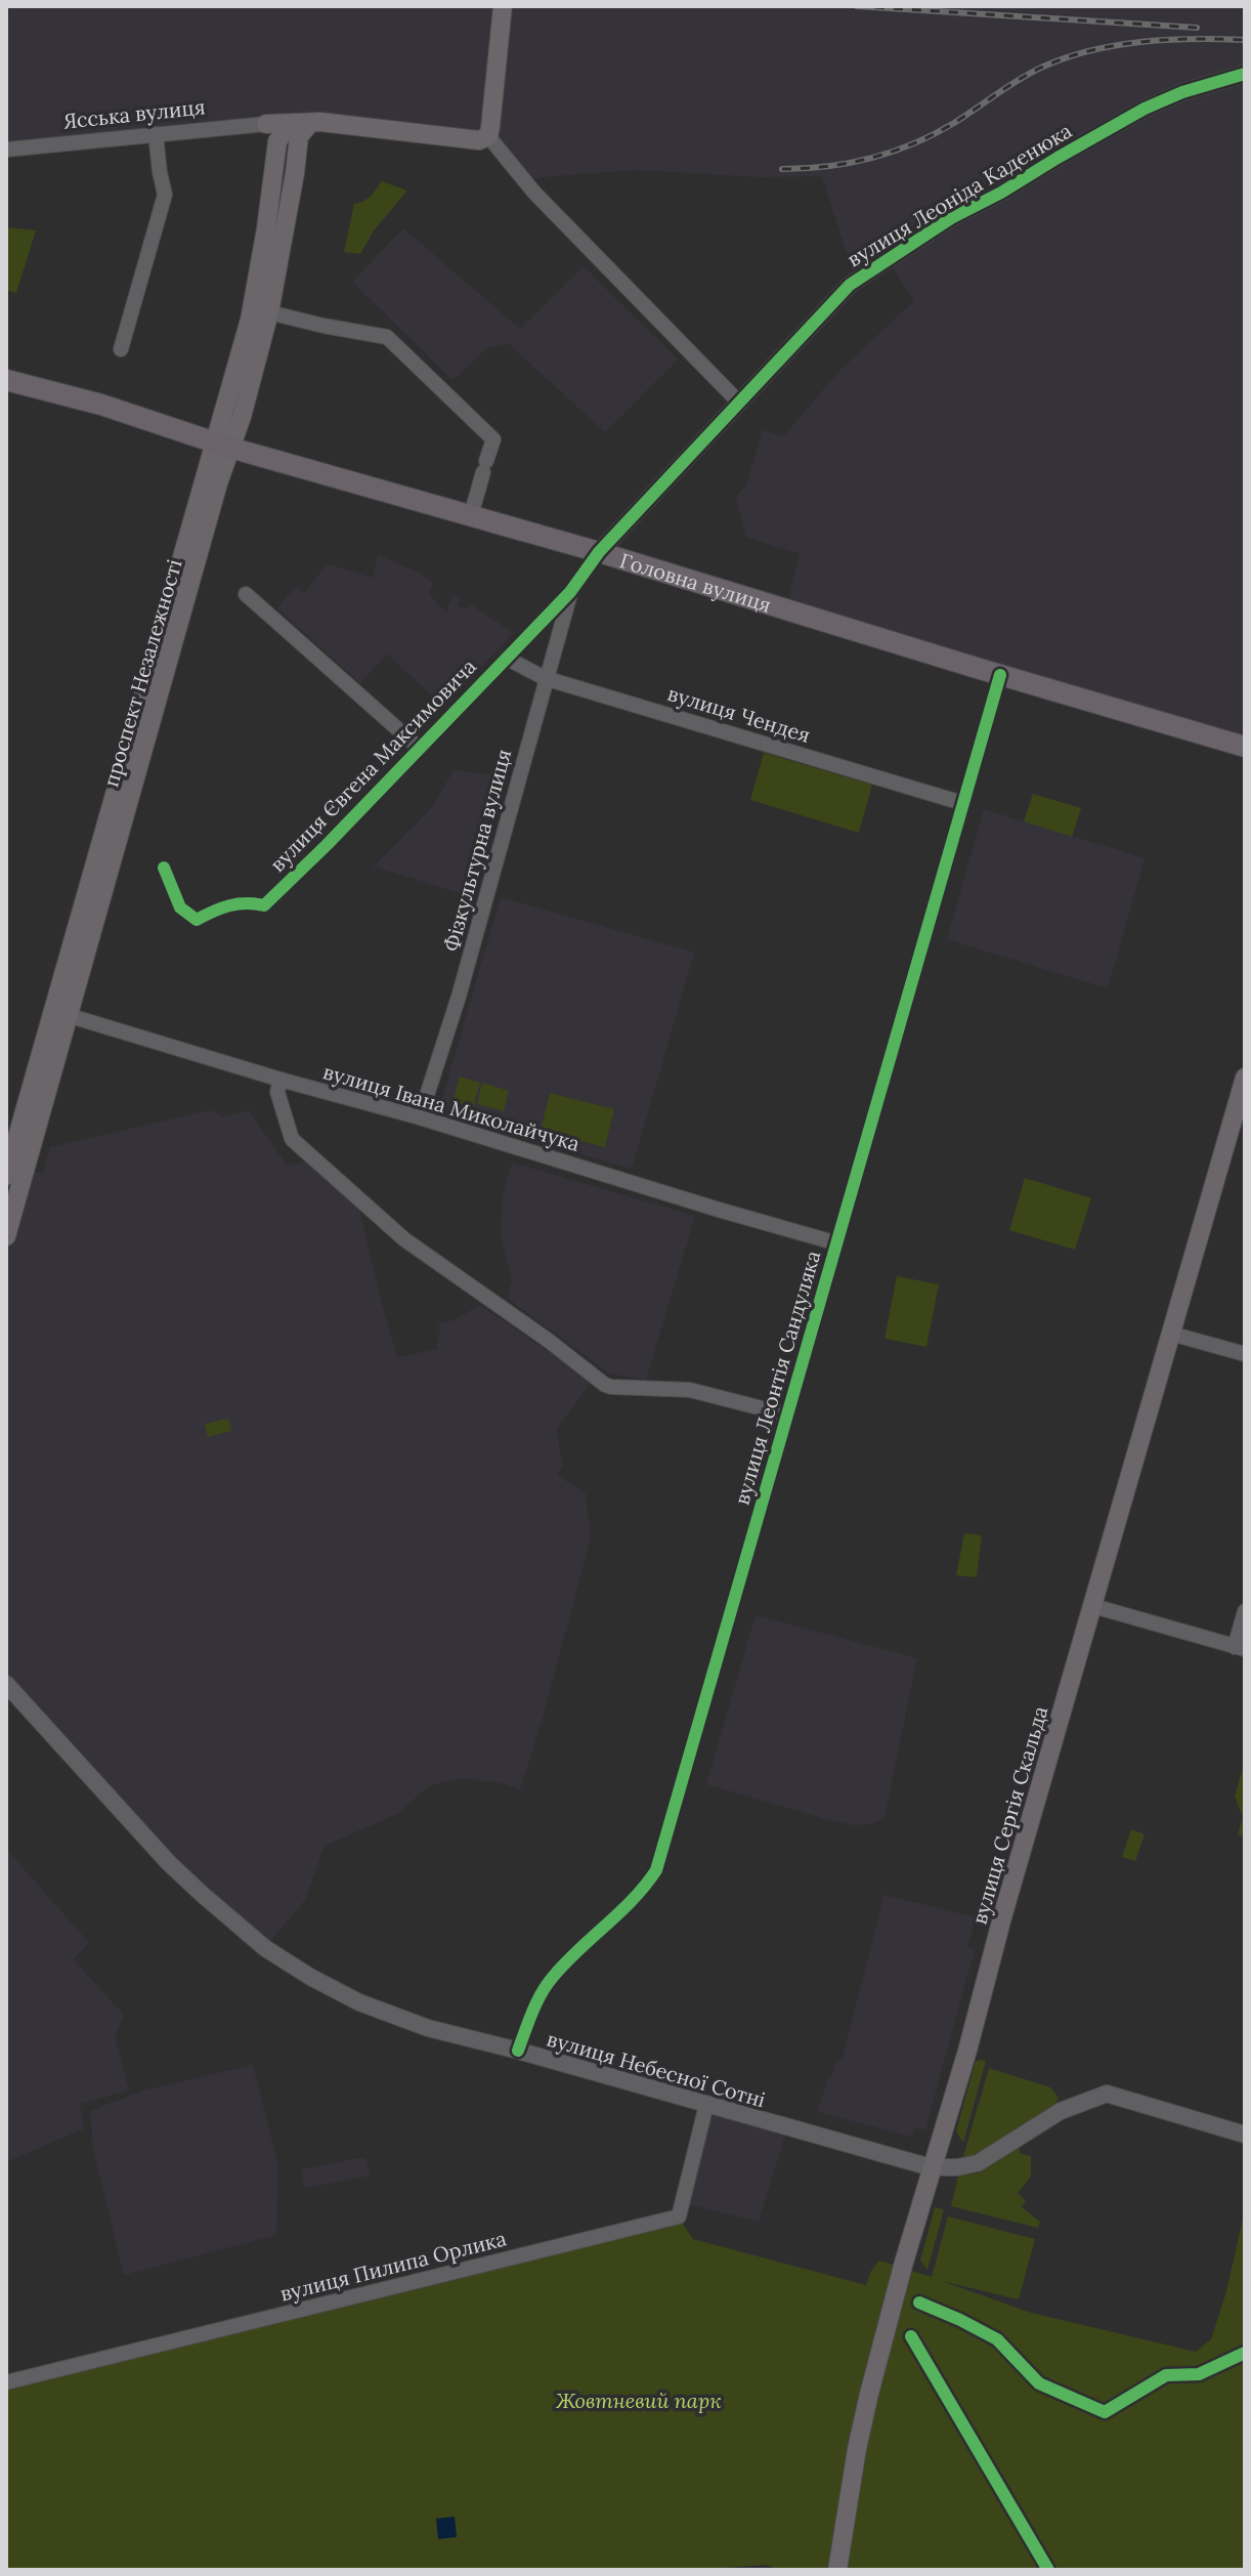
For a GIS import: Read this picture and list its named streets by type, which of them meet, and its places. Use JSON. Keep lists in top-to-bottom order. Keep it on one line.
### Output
{"streets":{"main road":["Головна вулиця","проспект Незалежності","вулиця Сергія Скальда"],"street":["Ясська вулиця","вулиця Леоніда Каденюка","вулиця Чендея","вулиця Євгена Максимовича","Фізкультурна вулиця","вулиця Івана Миколайчука","вулиця Леонтія Сандуляка","вулиця Небесної Сотні","вулиця Пилипа Орлика"]},"crossings":[["вулиця Леоніда Каденюка","Головна вулиця"],["вулиця Леоніда Каденюка","вулиця Євгена Максимовича"],["Головна вулиця","проспект Незалежності"],["Головна вулиця","вулиця Євгена Максимовича"],["Головна вулиця","вулиця Леонтія Сандуляка"],["проспект Незалежності","вулиця Івана Миколайчука"],["вулиця Чендея","вулиця Євгена Максимовича"],["вулиця Чендея","Фізкультурна вулиця"],["вулиця Чендея","вулиця Леонтія Сандуляка"],["вулиця Євгена Максимовича","Фізкультурна вулиця"],["Фізкультурна вулиця","вулиця Івана Миколайчука"],["вулиця Івана Миколайчука","вулиця Леонтія Сандуляка"],["вулиця Леонтія Сандуляка","вулиця Небесної Сотні"],["вулиця Сергія Скальда","вулиця Небесної Сотні"],["вулиця Небесної Сотні","вулиця Пилипа Орлика"]],"parks":["Жовтневий парк"]}
